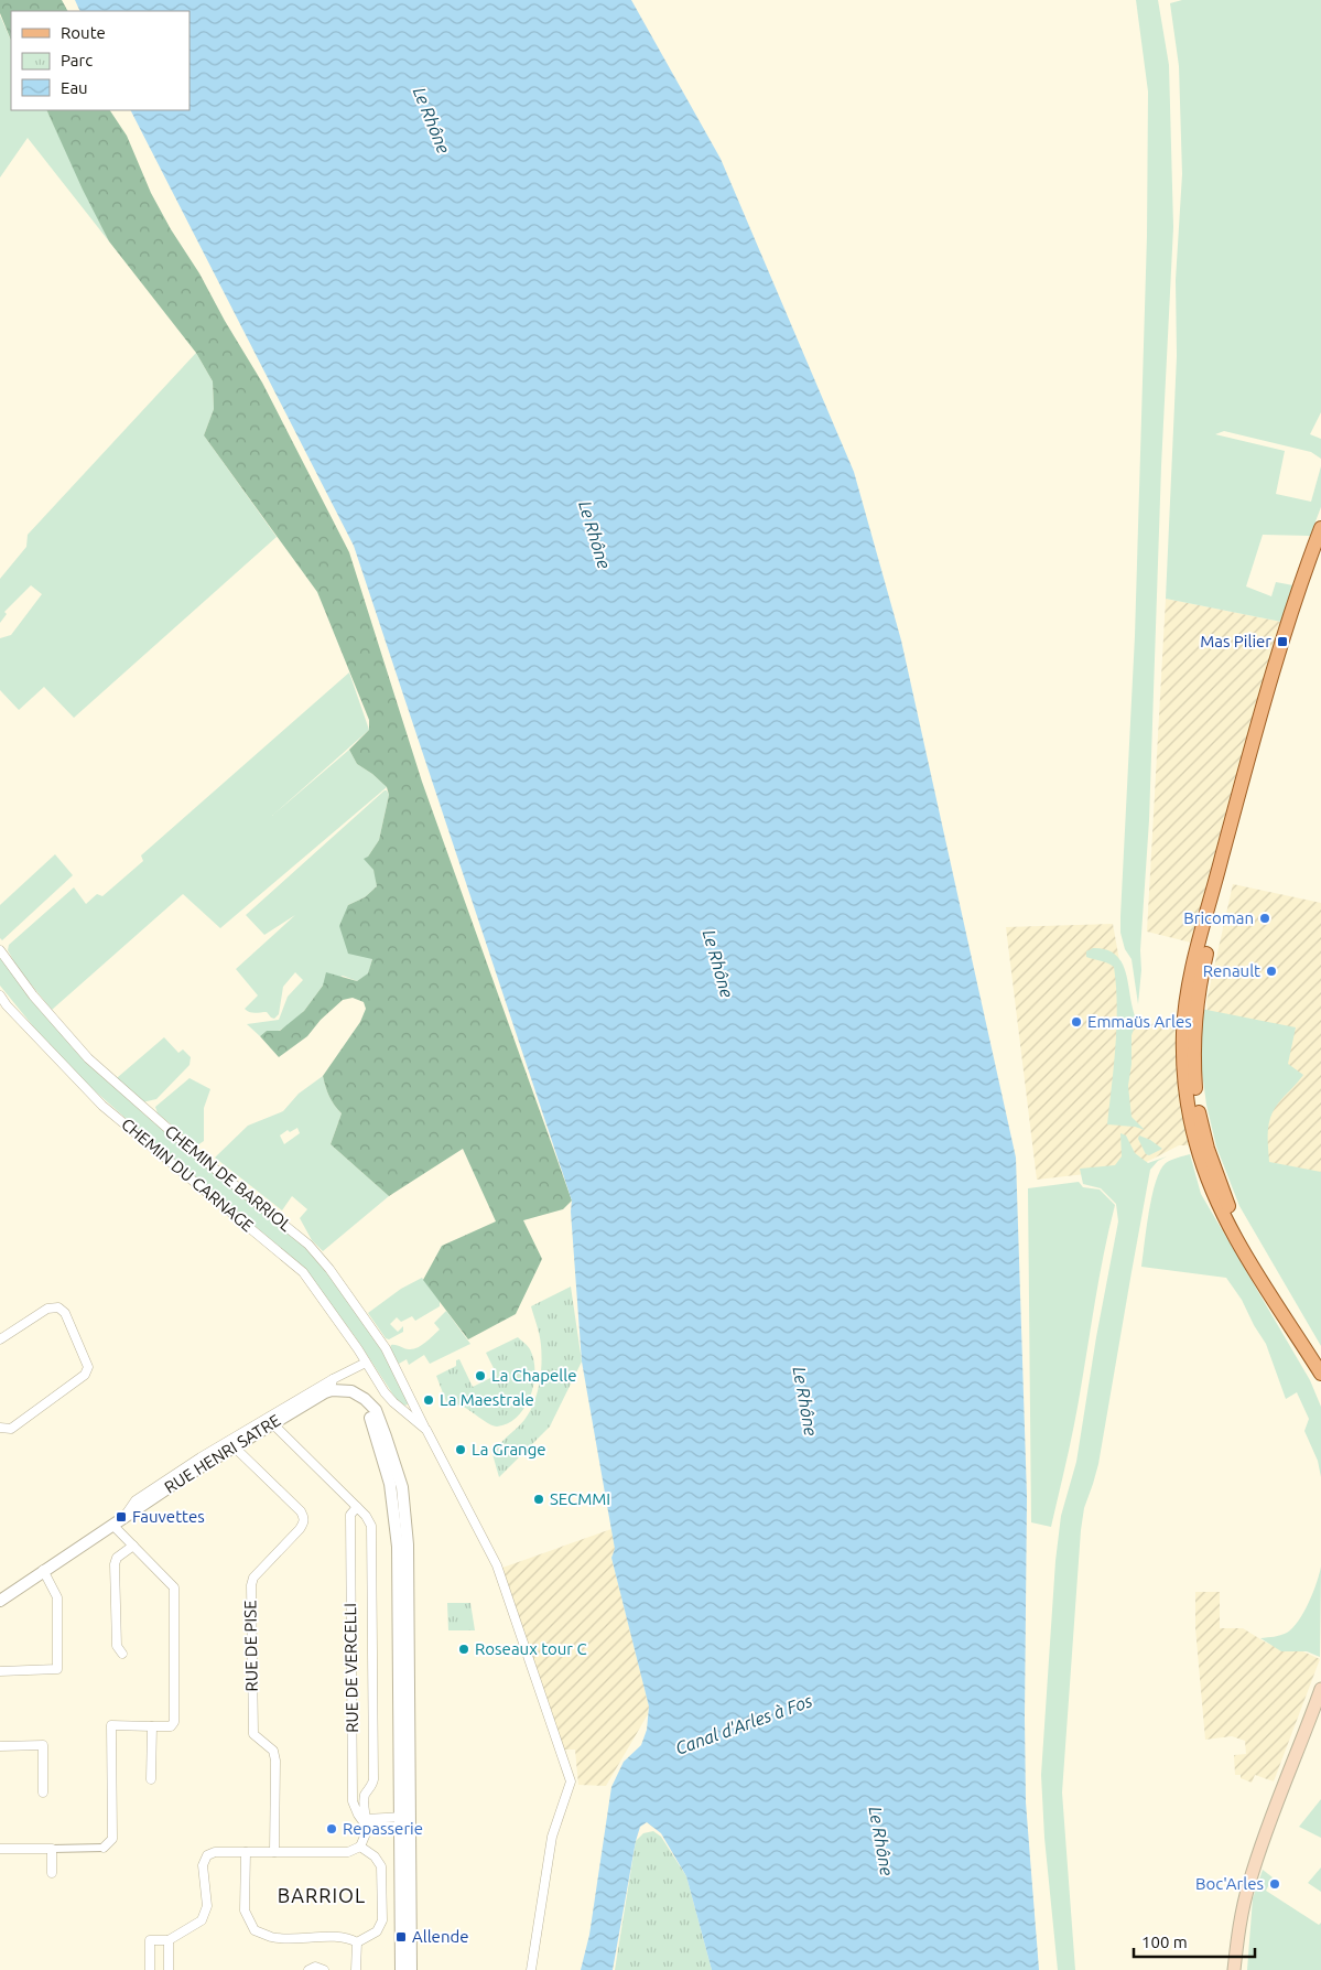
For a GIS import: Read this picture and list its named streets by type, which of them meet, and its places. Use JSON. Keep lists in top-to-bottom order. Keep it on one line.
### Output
{"streets":{"street":["CHEMIN DU CARNAGE","CHEMIN DE BARRIOL","RUE HENRI SATRE","RUE DE PISE","RUE DE VERCELLI"]},"crossings":[["CHEMIN DU CARNAGE","CHEMIN DE BARRIOL"],["RUE HENRI SATRE","RUE DE PISE"],["RUE HENRI SATRE","RUE DE VERCELLI"]],"districts":["BARRIOL"],"water":["Le Rhône","Canal d'Arles à Fos"],"places":{"transit":["Mas Pilier","Fauvettes","Allende"],"other":["Bricoman","Renault","Emmaüs Arles","La Chapelle","La Maestrale","La Grange","SECMMI","Roseaux tour C","Repasserie","Boc'Arles"]},"legend":["Route","Parc","Eau"],"scale_bar":"100 m"}
